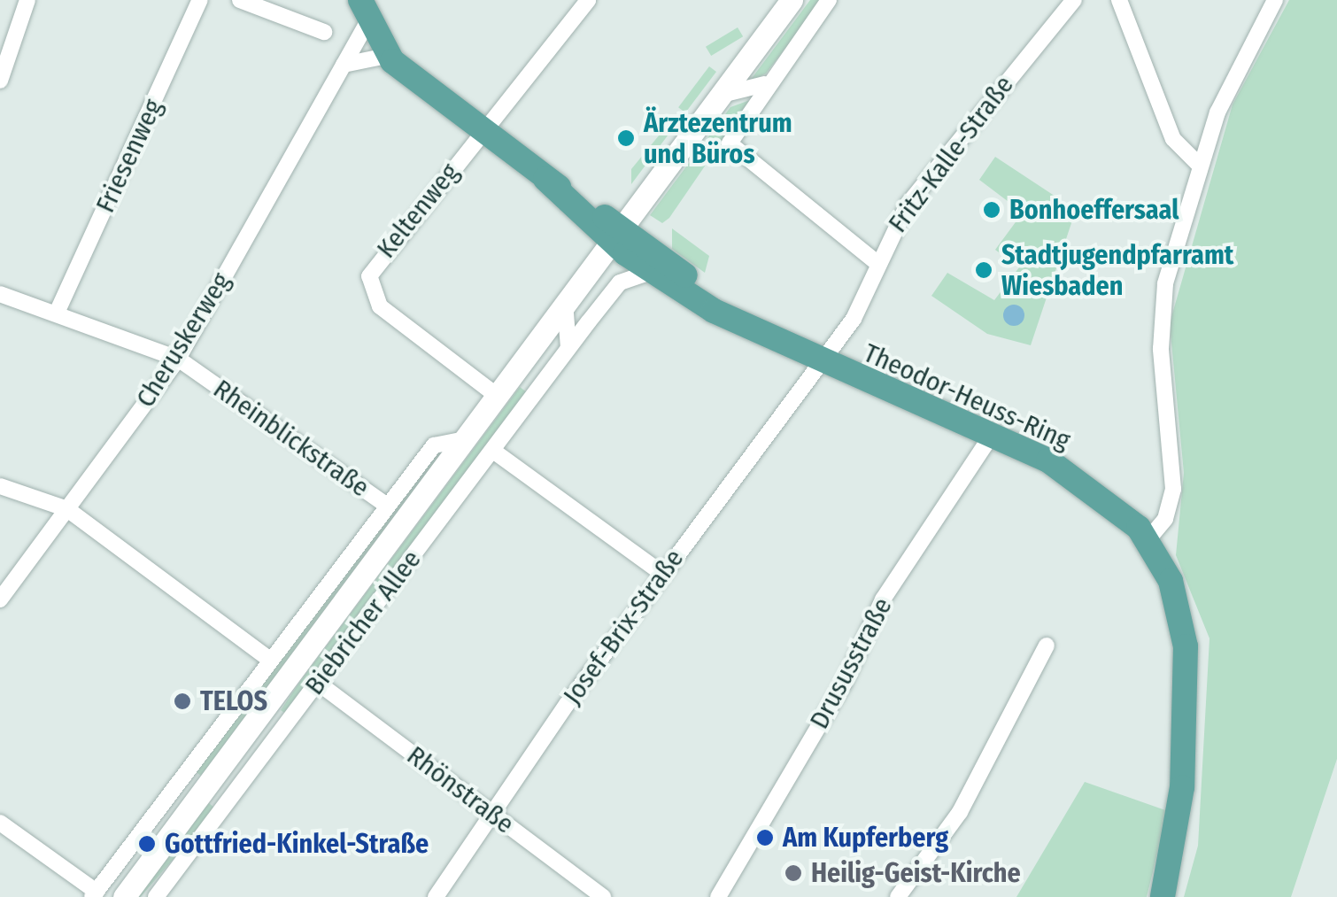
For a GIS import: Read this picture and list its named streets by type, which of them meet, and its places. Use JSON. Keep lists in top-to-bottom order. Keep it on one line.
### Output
{"streets":{"main road":["Theodor-Heuss-Ring","Biebricher Allee"],"street":["Fritz-Kalle-Straße","Friesenweg","Keltenweg","Cheruskerweg","Rheinblickstraße","Josef-Brix-Straße","Drususstraße","Rhönstraße"]},"crossings":[["Fritz-Kalle-Straße","Theodor-Heuss-Ring"],["Fritz-Kalle-Straße","Josef-Brix-Straße"],["Friesenweg","Rheinblickstraße"],["Keltenweg","Biebricher Allee"],["Cheruskerweg","Rheinblickstraße"],["Theodor-Heuss-Ring","Biebricher Allee"],["Theodor-Heuss-Ring","Josef-Brix-Straße"],["Theodor-Heuss-Ring","Drususstraße"],["Rheinblickstraße","Biebricher Allee"],["Biebricher Allee","Rhönstraße"],["Josef-Brix-Straße","Rhönstraße"]],"places":["Ärztezentrum und Büros","Bonhoeffersaal","Stadtjugendpfarramt Wiesbaden","TELOS","Am Kupferberg","Gottfried-Kinkel-Straße","Heilig-Geist-Kirche"]}
